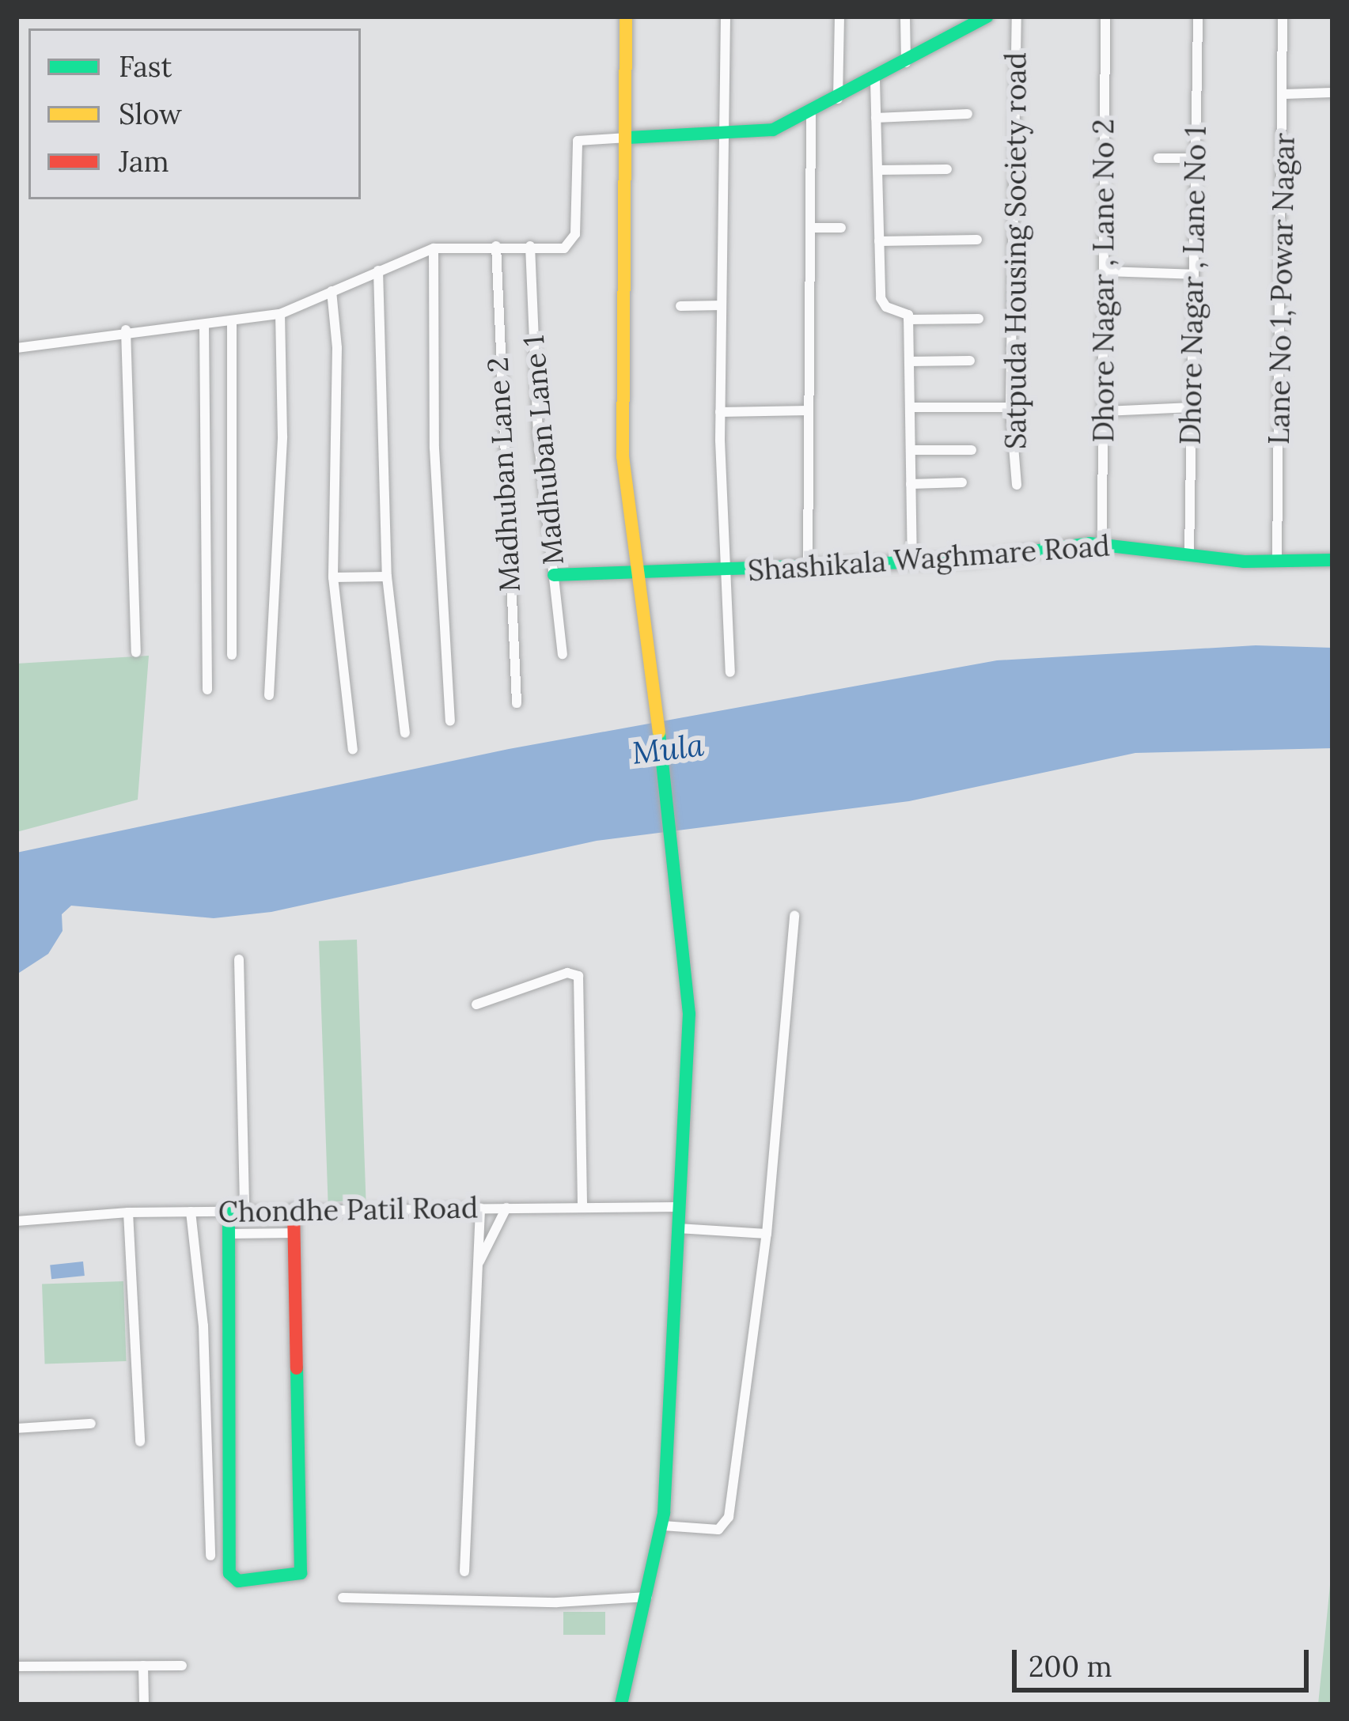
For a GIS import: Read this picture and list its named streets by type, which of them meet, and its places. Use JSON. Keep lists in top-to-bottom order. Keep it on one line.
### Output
{"streets":{"street":["Satpuda Housing Society road","Dhore Nagar , Lane No 2","Dhore Nagar , Lane No 1","Lane No 1, Powar Nagar","Madhuban Lane 1","Madhuban Lane 2","Shashikala Waghmare Road","Chondhe Patil Road"]},"crossings":[["Dhore Nagar , Lane No 2","Shashikala Waghmare Road"],["Dhore Nagar , Lane No 1","Shashikala Waghmare Road"],["Lane No 1, Powar Nagar","Shashikala Waghmare Road"],["Madhuban Lane 1","Shashikala Waghmare Road"]],"water":["Mula"],"legend":["Fast","Slow","Jam"],"scale_bar":"200 m"}
